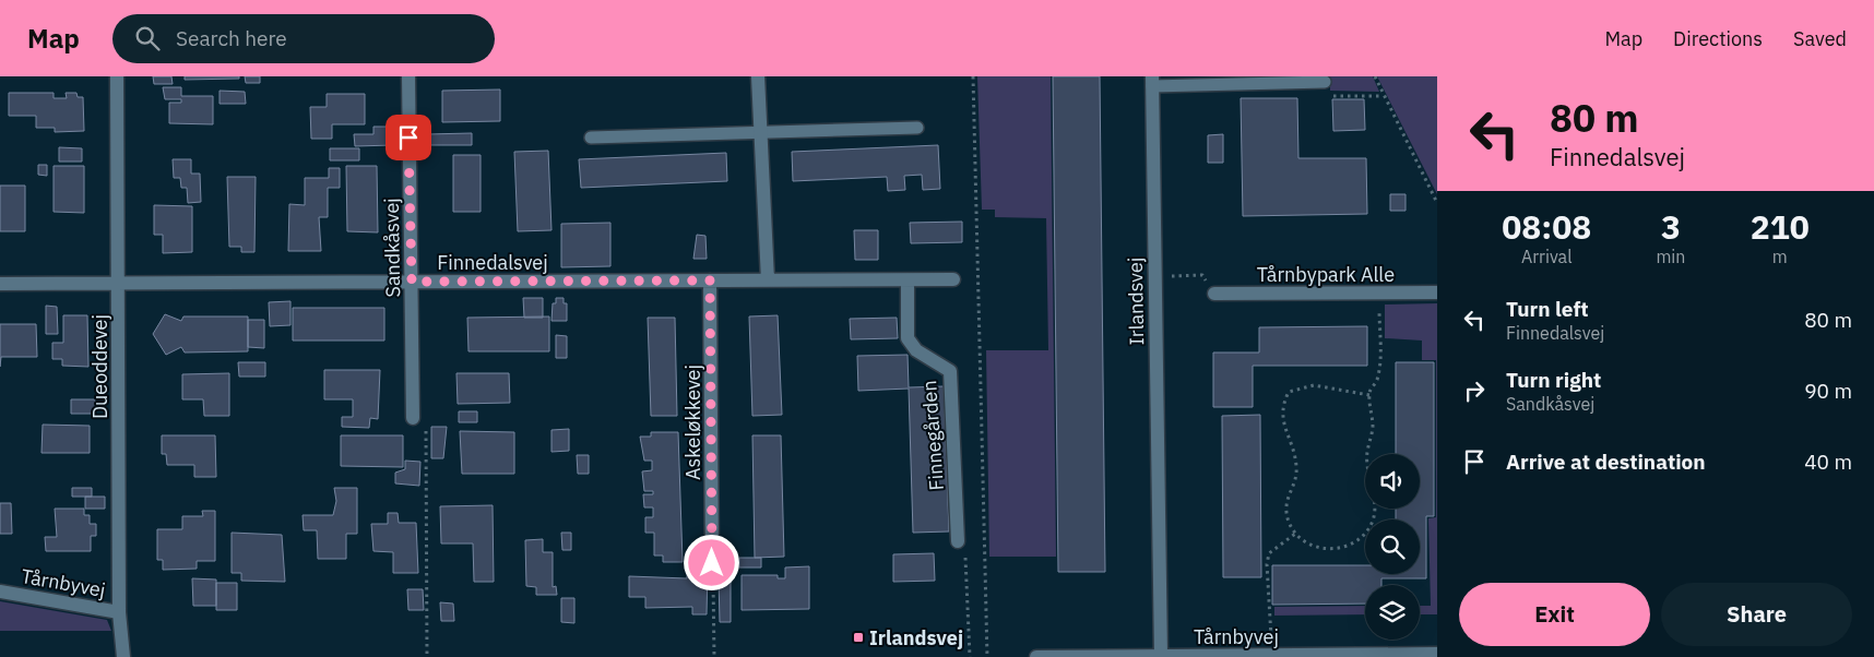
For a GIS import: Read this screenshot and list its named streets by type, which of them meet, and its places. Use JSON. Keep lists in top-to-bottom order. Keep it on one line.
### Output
{"streets":{"street":["Sandkåsvej","Finnedalsvej","Tårnbypark Alle","Irlandsvej","Dueoddevej","Askeløkkevej","Finnegården","Tårnbyvej"]},"crossings":[["Sandkåsvej","Finnedalsvej"],["Finnedalsvej","Dueoddevej"],["Finnedalsvej","Askeløkkevej"],["Finnedalsvej","Finnegården"],["Irlandsvej","Tårnbyvej"],["Dueoddevej","Tårnbyvej"]],"places":{"transit":["Irlandsvej"]},"page":{"header":"Map","search":"Search here","nav":["Map","Directions","Saved"],"turn":["80 m","Finnedalsvej"],"eta":["08:08","Arrival","3","min","210","m"],"list":[{"name":"Turn left","note":"Finnedalsvej","value":"80 m"},{"name":"Turn right","note":"Sandkåsvej","value":"90 m"},{"name":"Arrive at destination","value":"40 m"}],"buttons":["Exit","Share"]}}
